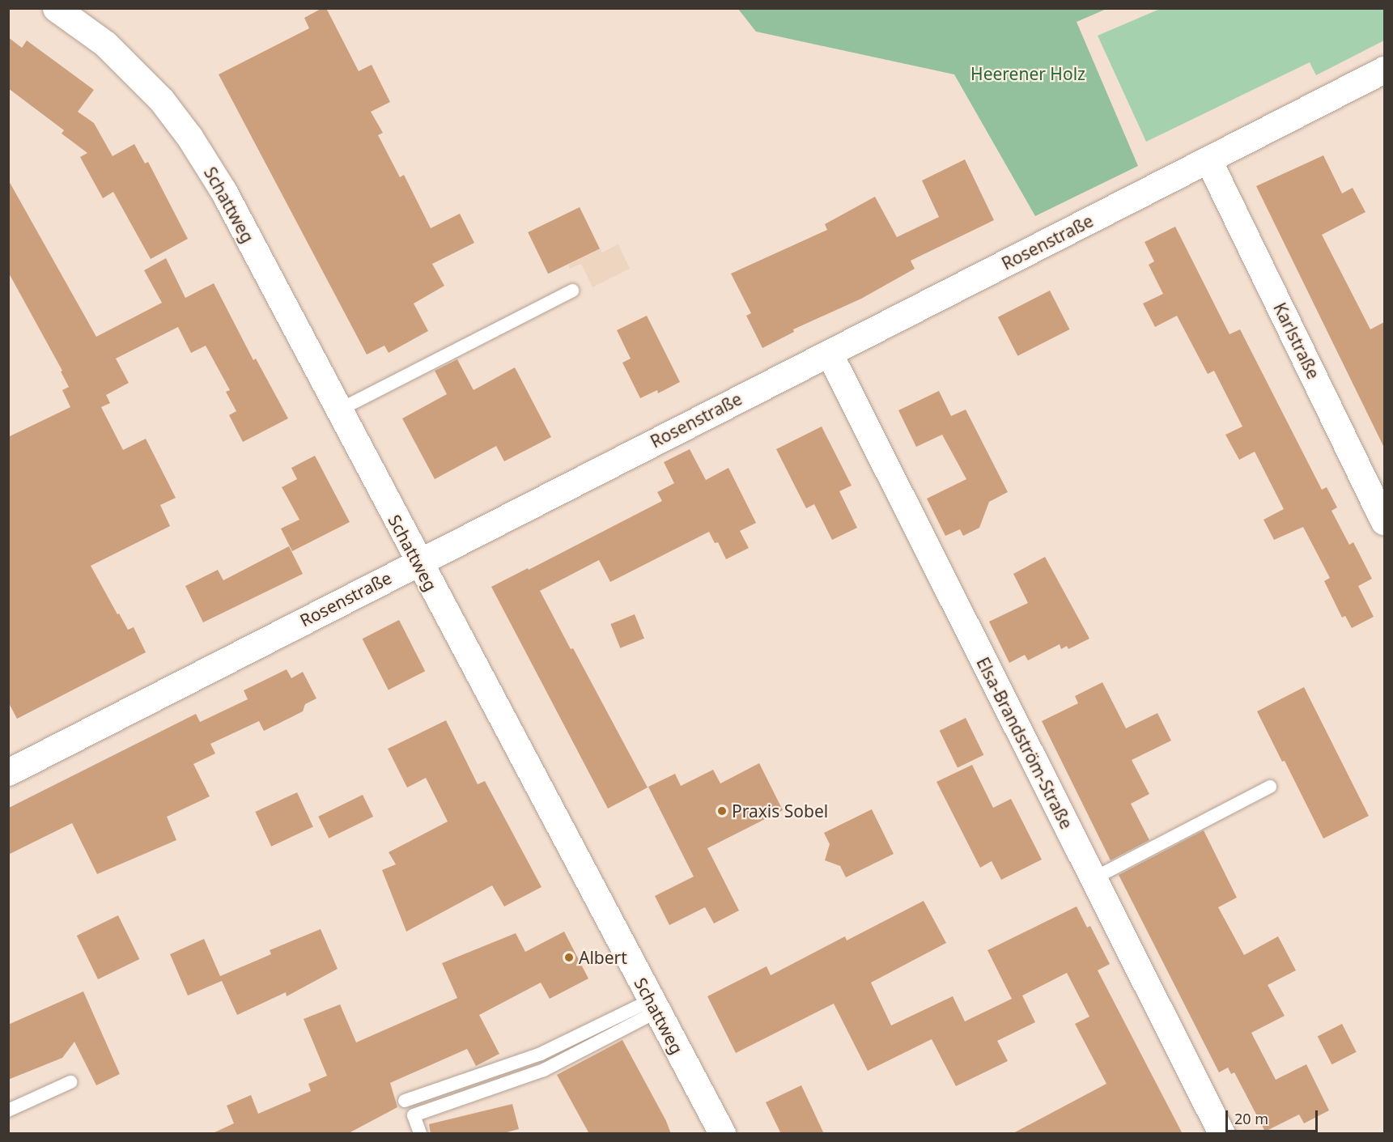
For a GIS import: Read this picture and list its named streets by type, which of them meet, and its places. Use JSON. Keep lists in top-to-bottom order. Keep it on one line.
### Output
{"streets":{"street":["Schattweg","Rosenstraße","Karlstraße","Elsa-Brandström-Straße"]},"crossings":[["Schattweg","Rosenstraße"],["Rosenstraße","Karlstraße"],["Rosenstraße","Elsa-Brandström-Straße"]],"parks":["Heerener Holz"],"places":["Praxis Sobel","Albert"],"scale_bar":"20 m"}
